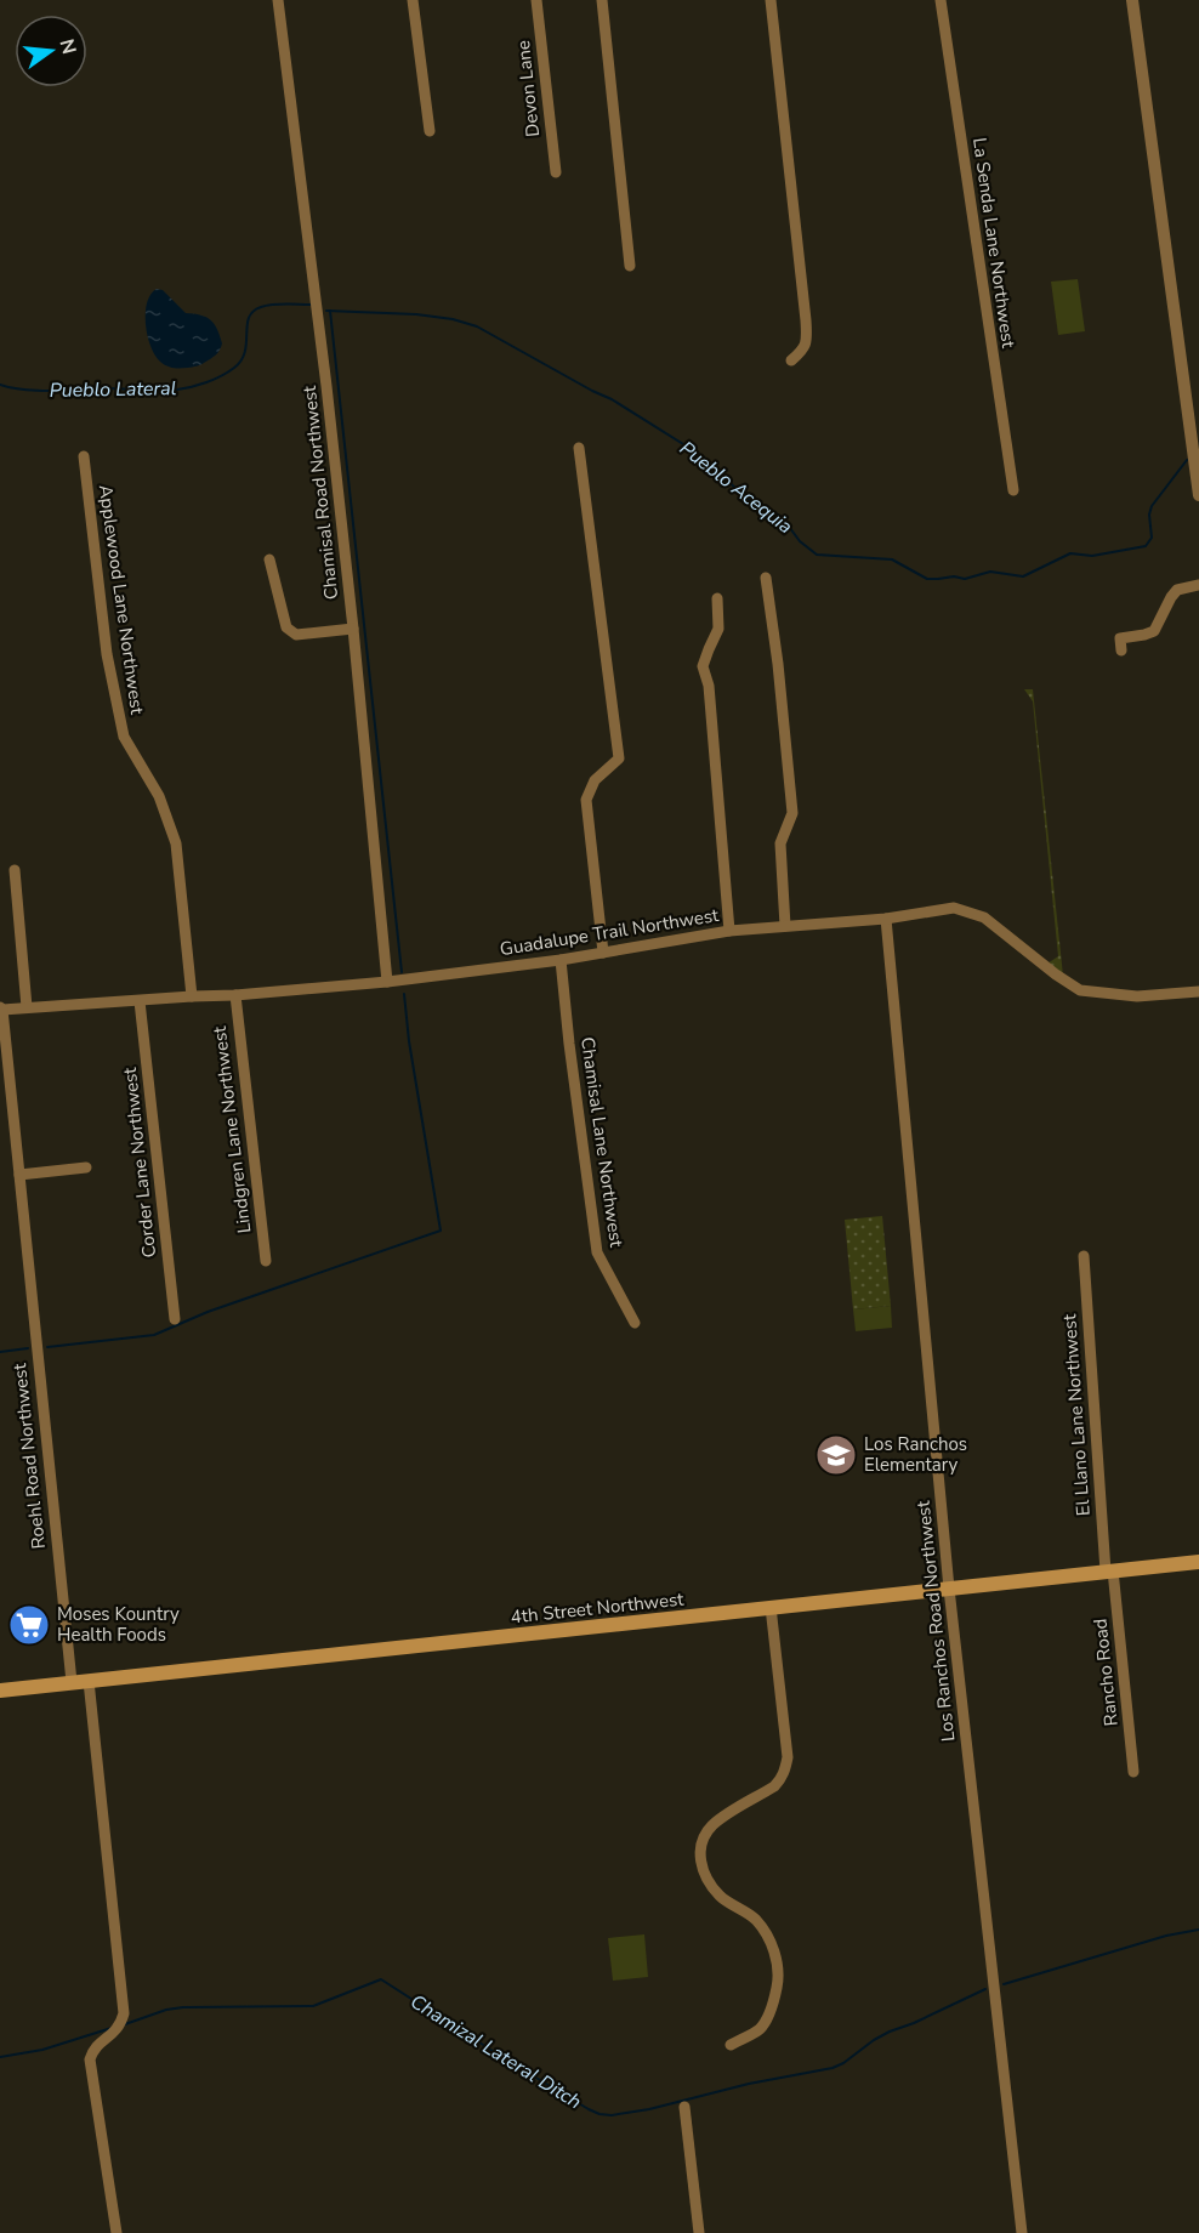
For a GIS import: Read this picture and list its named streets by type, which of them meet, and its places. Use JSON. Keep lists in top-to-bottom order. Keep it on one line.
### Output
{"streets":{"main road":["4th Street Northwest"],"street":["Devon Lane","La Senda Lane Northwest","Chamisal Road Northwest","Applewood Lane Northwest","Guadalupe Trail Northwest","Lindgren Lane Northwest","Chamisal Lane Northwest","Corder Lane Northwest","El Llano Lane Northwest","Roehl Road Northwest","Los Ranchos Road Northwest","Rancho Road"]},"crossings":[["Chamisal Road Northwest","Guadalupe Trail Northwest"],["Applewood Lane Northwest","Guadalupe Trail Northwest"],["Guadalupe Trail Northwest","Lindgren Lane Northwest"],["Guadalupe Trail Northwest","Chamisal Lane Northwest"],["Guadalupe Trail Northwest","Corder Lane Northwest"],["Guadalupe Trail Northwest","Roehl Road Northwest"],["Guadalupe Trail Northwest","Los Ranchos Road Northwest"],["El Llano Lane Northwest","4th Street Northwest"],["El Llano Lane Northwest","Rancho Road"],["Roehl Road Northwest","4th Street Northwest"],["4th Street Northwest","Los Ranchos Road Northwest"],["4th Street Northwest","Rancho Road"]],"water":["Pueblo Lateral","Pueblo Acequia","Chamizal Lateral Ditch"],"places":{"school or university":["Los Ranchos Elementary"],"supermarket":["Moses Kountry Health Foods"]},"north":"right"}
